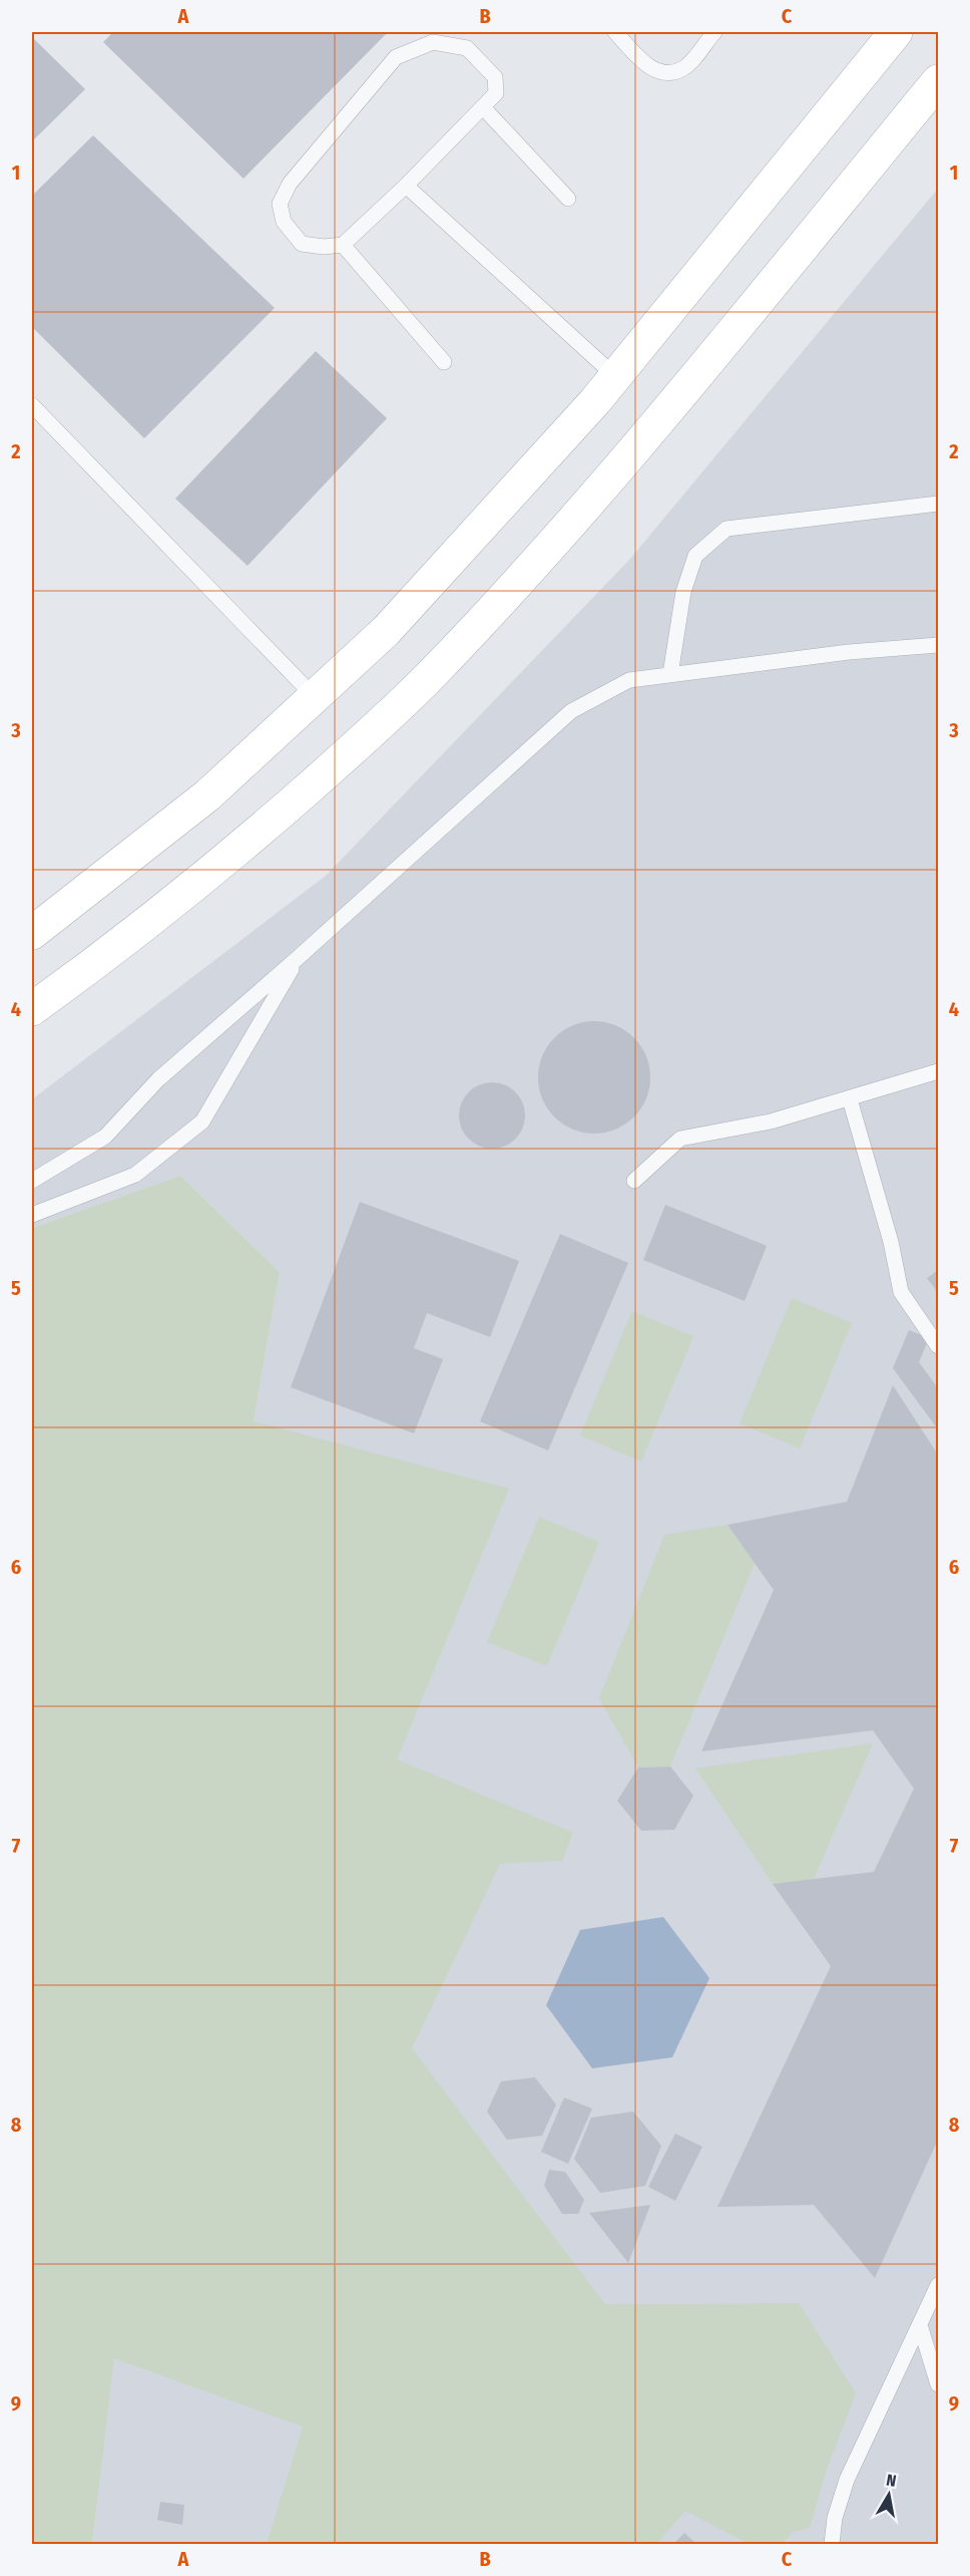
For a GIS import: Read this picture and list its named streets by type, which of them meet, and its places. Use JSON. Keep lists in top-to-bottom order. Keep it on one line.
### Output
{"north":"top","grid":{"columns":["A","B","C"],"rows":["1","2","3","4","5","6","7","8","9"]}}
